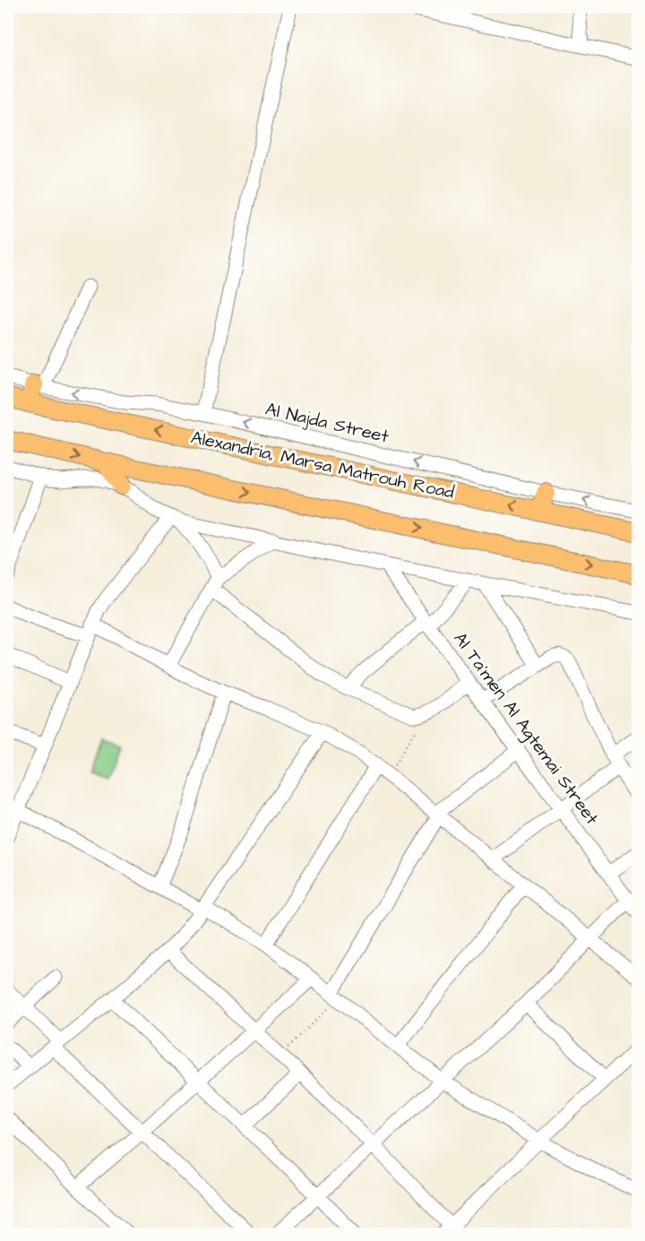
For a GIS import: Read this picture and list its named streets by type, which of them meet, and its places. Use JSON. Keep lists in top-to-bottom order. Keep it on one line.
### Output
{"streets":{"main road":["Alexandria, Marsa Matrouh Road"],"street":["Al Najda Street","Al Ta'men Al Agtemai Street"]}}
